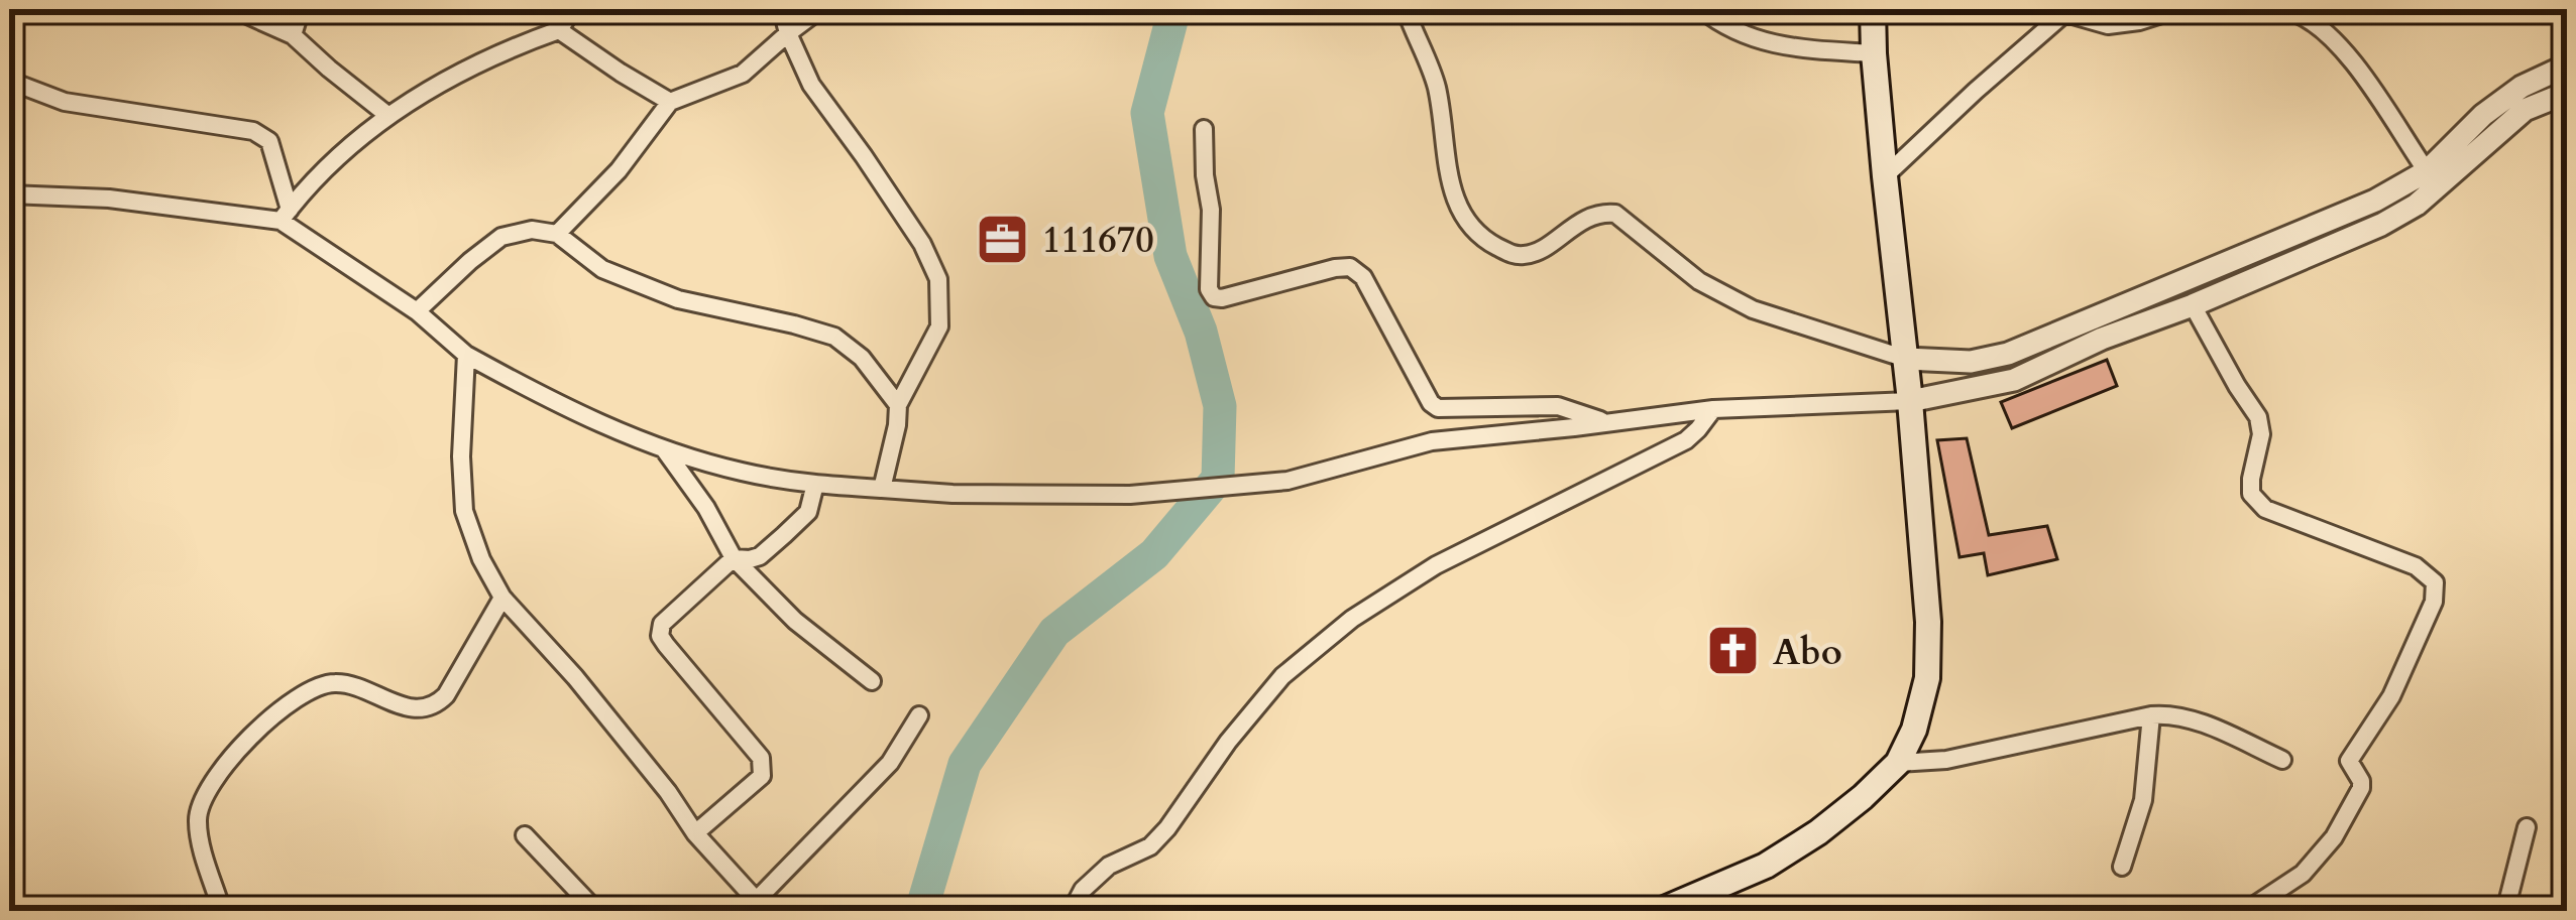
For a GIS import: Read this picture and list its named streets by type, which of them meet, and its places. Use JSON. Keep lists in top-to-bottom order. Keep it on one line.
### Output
{"places":{"office":["111670"],"church":["Abo"]}}
